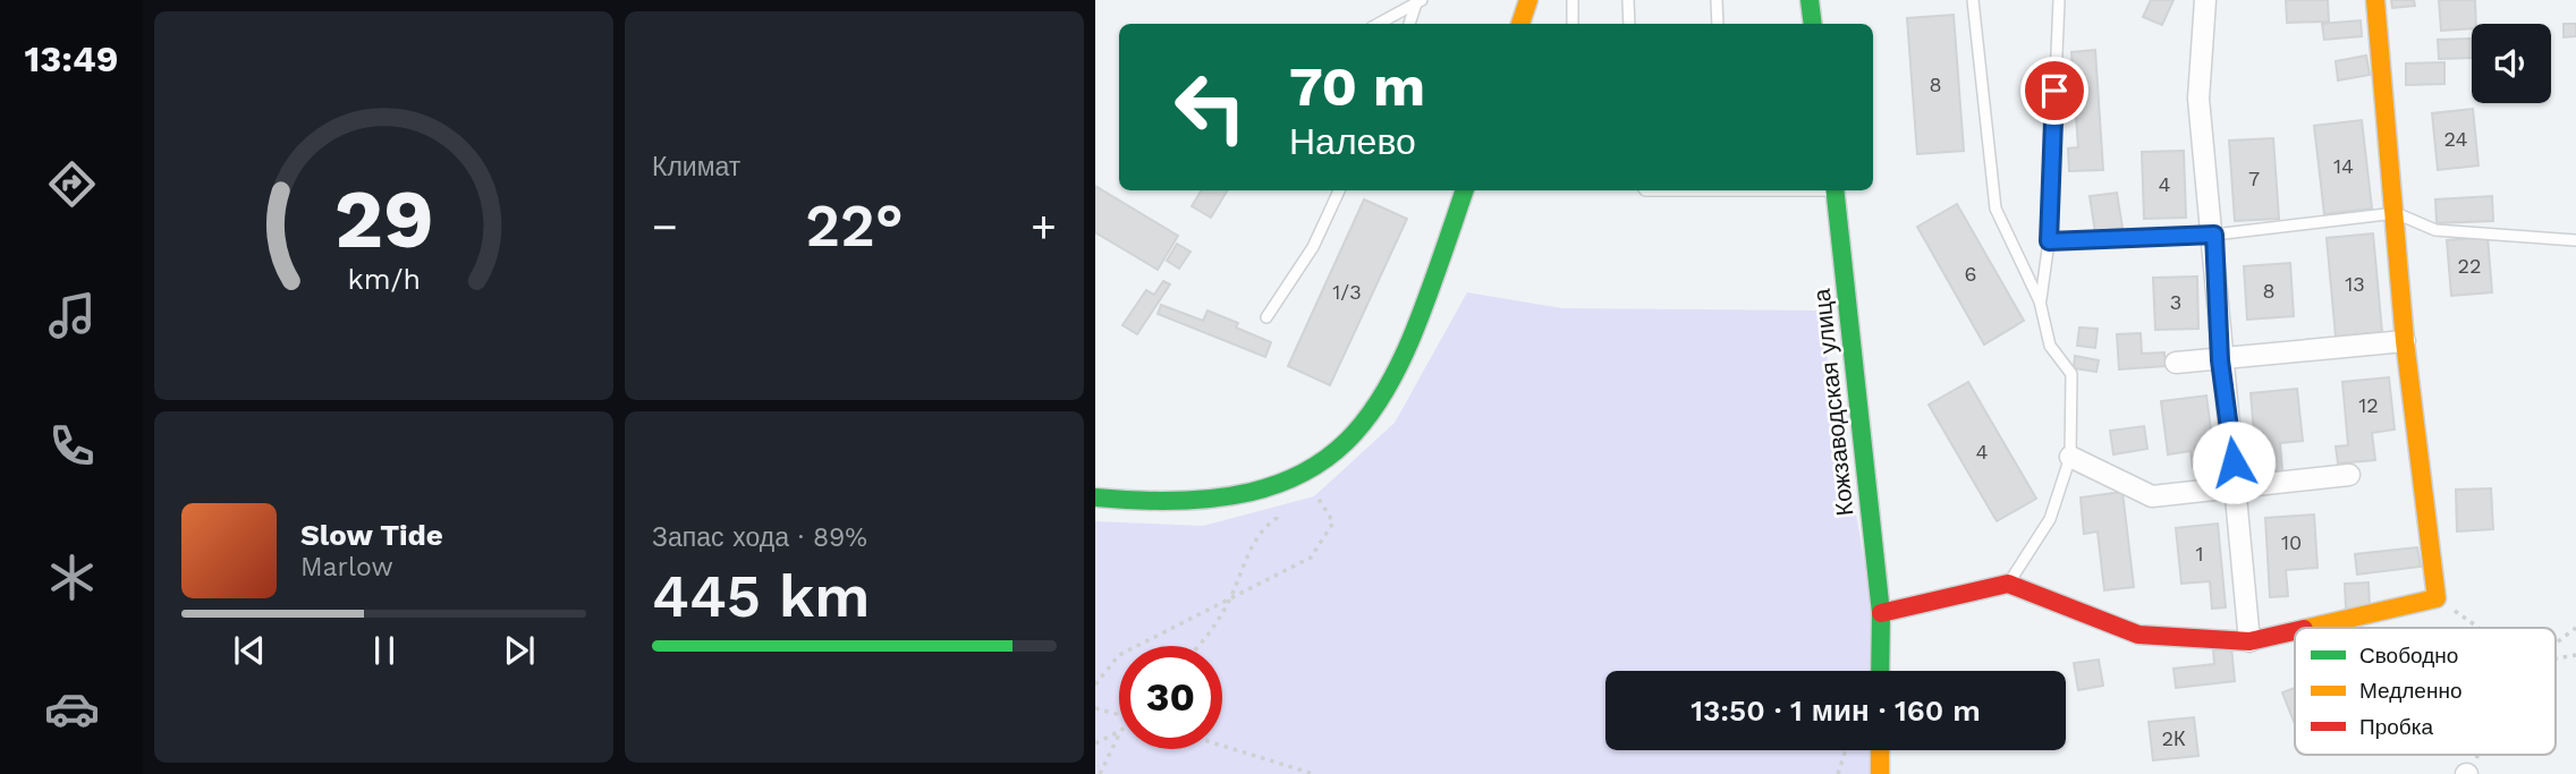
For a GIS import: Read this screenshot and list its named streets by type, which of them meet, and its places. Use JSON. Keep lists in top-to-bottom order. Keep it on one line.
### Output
{"streets":{"street":["Кожзаводская улица"]},"house_numbers":["8","24","14","7","4","22","6","13","8","1/3","3","12","4","10","1","2К"],"legend":["Свободно","Медленно","Пробка"],"page":{"tabs":"13:49","tile":["Климат",["Запас хода · 89%","445 km"]],"turn":["70 m","Налево"],"heat":["−","22°","+"],"song":["Slow Tide","Marlow"],"limit":"30","trip":"13:50 · 1 мин · 160 m","gauge":["29","km/h"]}}
